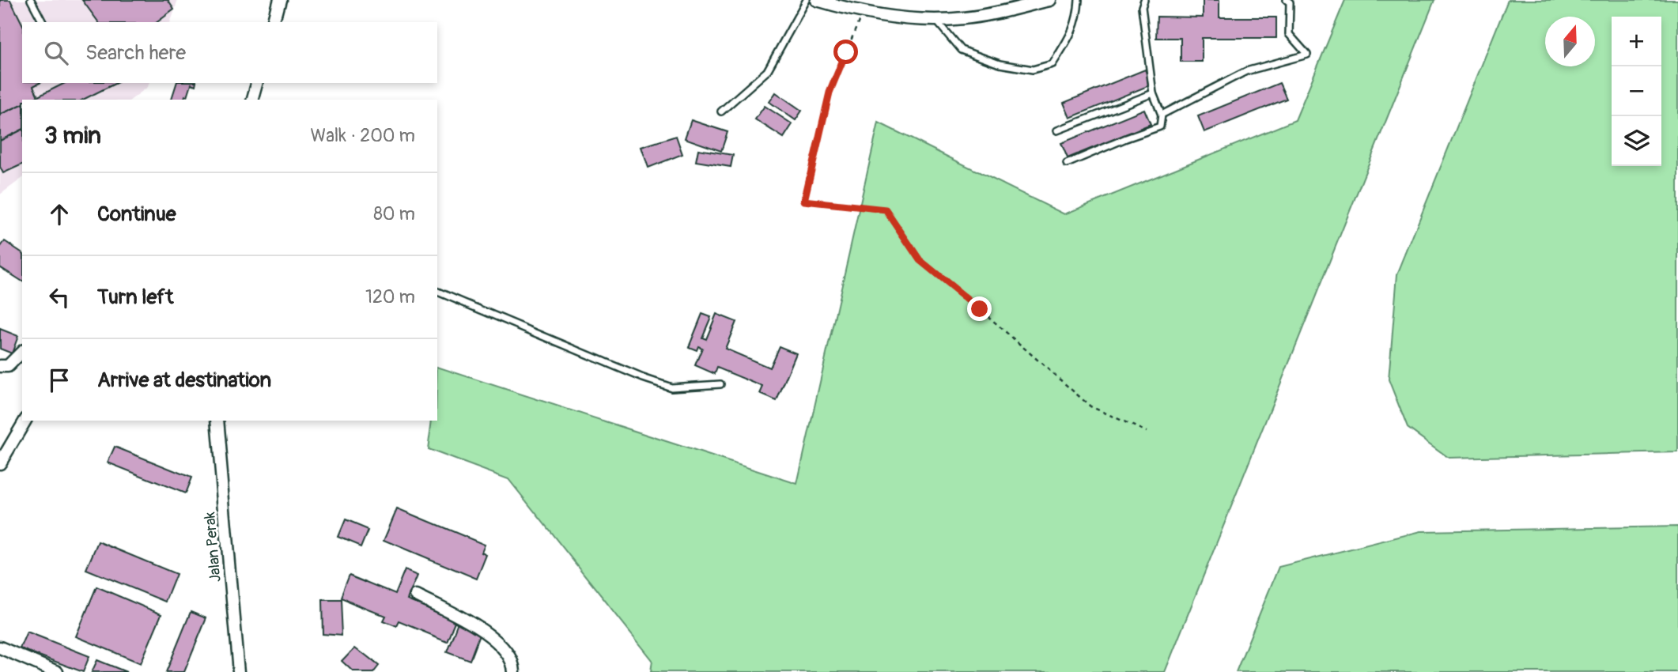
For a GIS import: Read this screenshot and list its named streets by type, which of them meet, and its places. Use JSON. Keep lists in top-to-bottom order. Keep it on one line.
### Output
{"streets":{"street":["Jalan Perak"]},"north":"top","page":{"map_buttons":["+","−"],"search":"Search here","heading":["3 min","Walk · 200 m"],"list":[["Continue","80 m"],["Turn left","120 m"],"Arrive at destination"]}}
